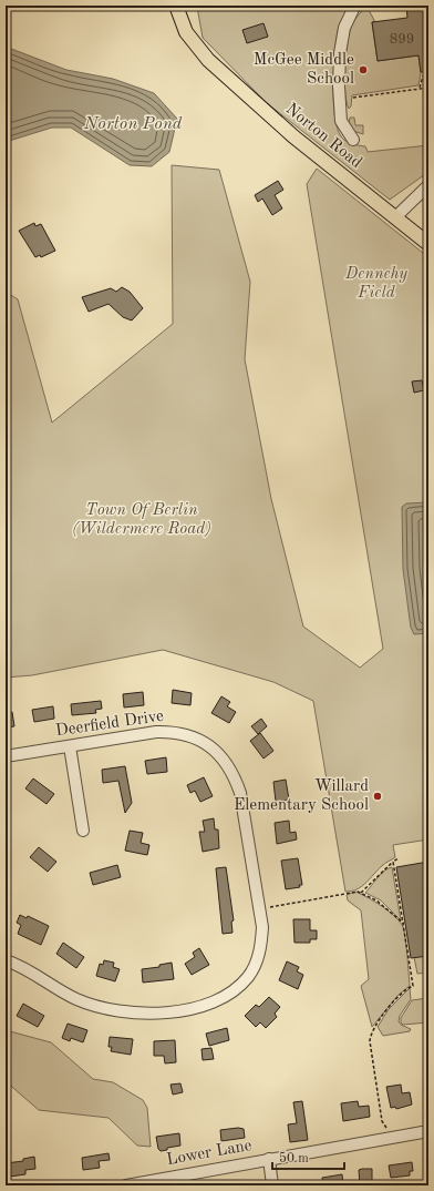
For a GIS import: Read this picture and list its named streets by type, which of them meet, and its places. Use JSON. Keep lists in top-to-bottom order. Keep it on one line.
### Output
{"streets":{"main road":["Norton Road"],"street":["Deerfield Drive","Lower Lane"]},"water":["Norton Pond"],"parks":["Dennehy Field","Town Of Berlin (Wildermere Road)"],"places":["McGee Middle School","Willard Elementary School"],"house_numbers":["899"],"scale_bar":"50 m"}
